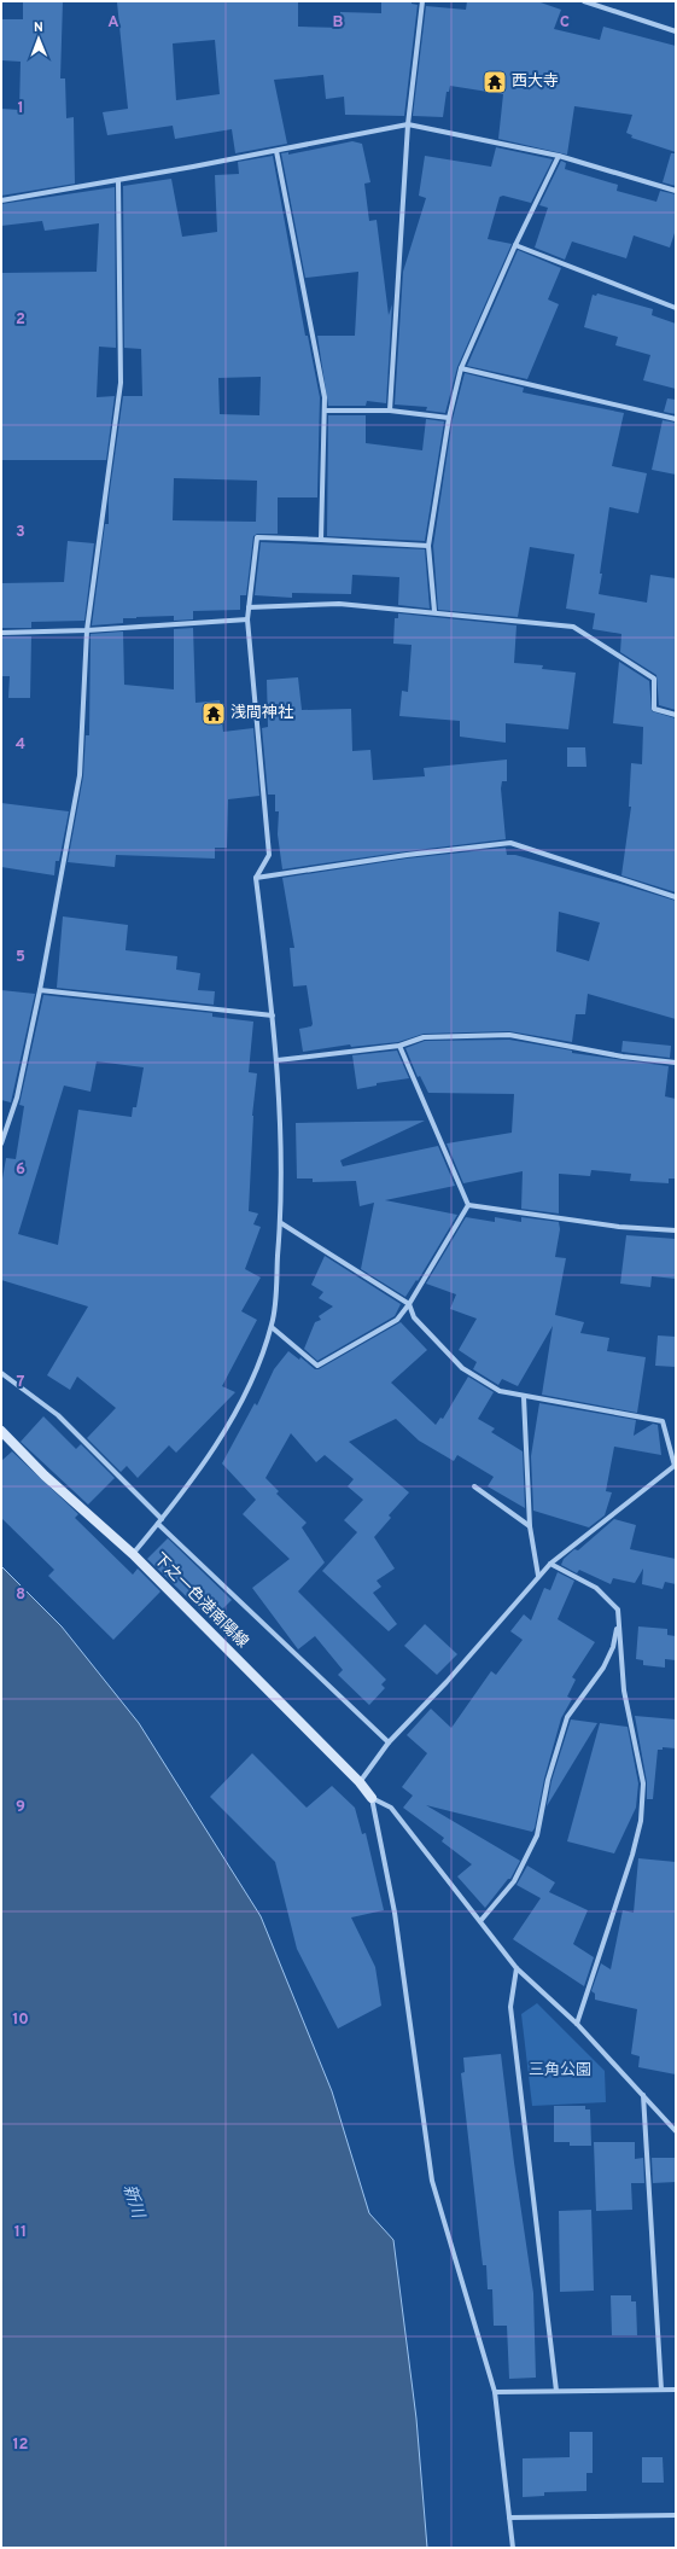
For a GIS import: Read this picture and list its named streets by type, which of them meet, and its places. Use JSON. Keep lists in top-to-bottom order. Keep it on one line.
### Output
{"streets":{"main road":["下之一色港南陽線"]},"water":["新川"],"parks":["三角公園"],"places":{"temple":["西大寺","浅間神社"]},"north":"top","grid":{"columns":["A","B","C"],"rows":["1","2","3","4","5","6","7","8","9","10","11","12"]}}
